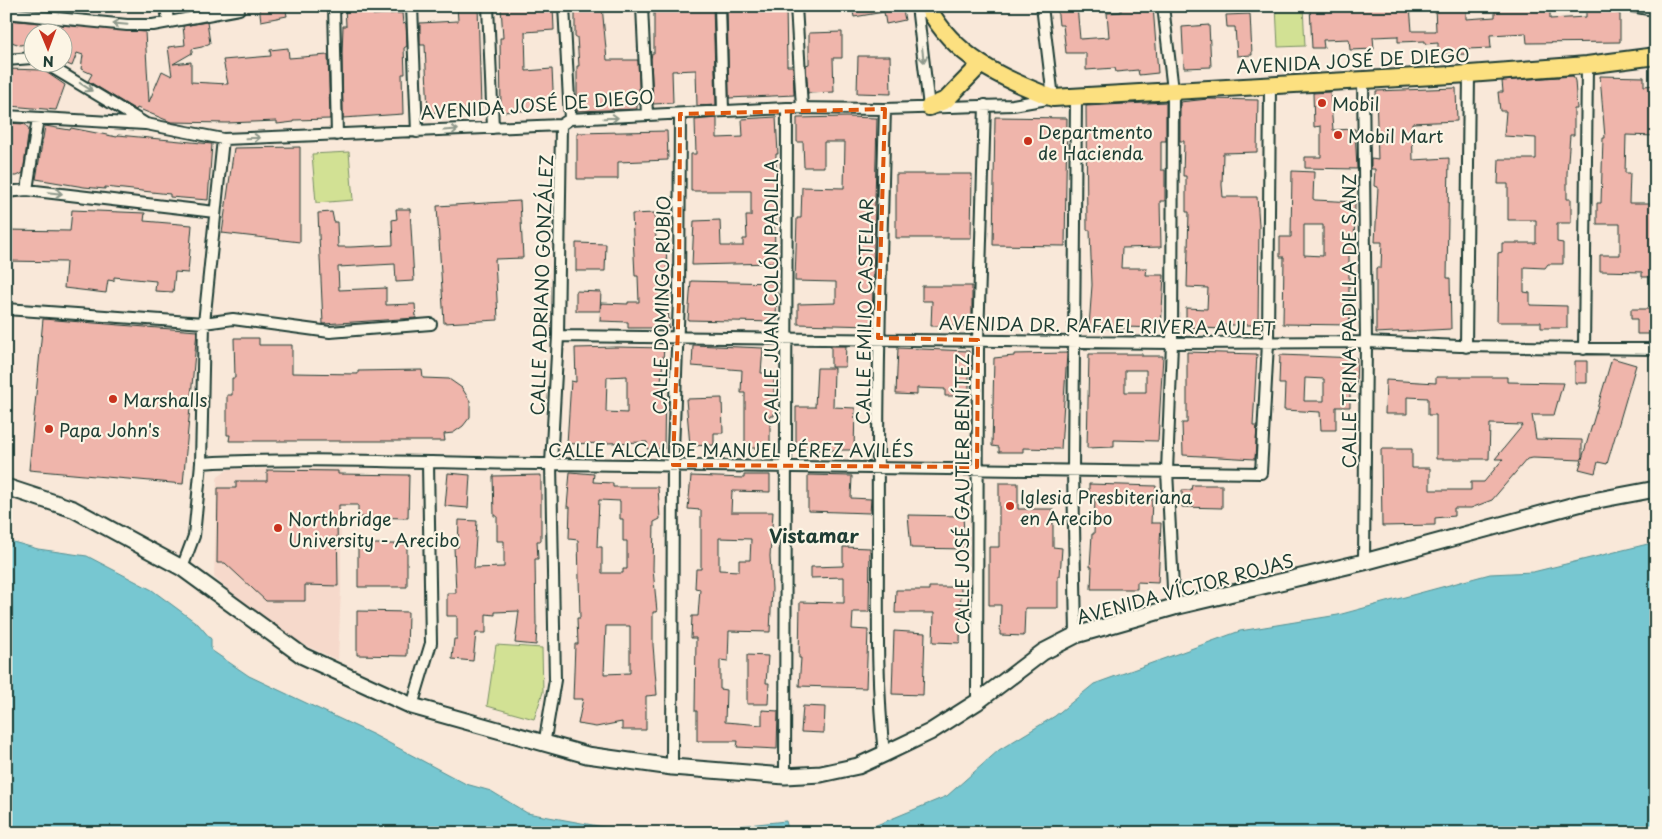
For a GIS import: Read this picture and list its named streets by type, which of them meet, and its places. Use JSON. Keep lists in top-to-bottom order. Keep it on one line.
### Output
{"streets":{"main road":["AVENIDA JOSÉ DE DIEGO"],"street":["CALLE ADRIANO GONZÁLEZ","CALLE JUAN COLÓN PADILLA","CALLE DOMINGO RUBIO","CALLE EMILIO CASTELAR","CALLE TRINA PADILLA DE SANZ","AVENIDA DR. RAFAEL RIVERA AULET","CALLE ALCALDE MANUEL PÉREZ AVILÉS","CALLE JOSÉ GAUTIER BENÍTEZ","AVENIDA VÍCTOR ROJAS"]},"crossings":[["AVENIDA JOSÉ DE DIEGO","CALLE ADRIANO GONZÁLEZ"],["AVENIDA JOSÉ DE DIEGO","CALLE JUAN COLÓN PADILLA"],["AVENIDA JOSÉ DE DIEGO","CALLE DOMINGO RUBIO"],["AVENIDA JOSÉ DE DIEGO","CALLE EMILIO CASTELAR"],["AVENIDA JOSÉ DE DIEGO","CALLE TRINA PADILLA DE SANZ"],["AVENIDA JOSÉ DE DIEGO","CALLE JOSÉ GAUTIER BENÍTEZ"],["CALLE ADRIANO GONZÁLEZ","AVENIDA DR. RAFAEL RIVERA AULET"],["CALLE ADRIANO GONZÁLEZ","CALLE ALCALDE MANUEL PÉREZ AVILÉS"],["CALLE ADRIANO GONZÁLEZ","AVENIDA VÍCTOR ROJAS"],["CALLE JUAN COLÓN PADILLA","AVENIDA DR. RAFAEL RIVERA AULET"],["CALLE JUAN COLÓN PADILLA","CALLE ALCALDE MANUEL PÉREZ AVILÉS"],["CALLE JUAN COLÓN PADILLA","AVENIDA VÍCTOR ROJAS"],["CALLE DOMINGO RUBIO","AVENIDA DR. RAFAEL RIVERA AULET"],["CALLE DOMINGO RUBIO","CALLE ALCALDE MANUEL PÉREZ AVILÉS"],["CALLE DOMINGO RUBIO","AVENIDA VÍCTOR ROJAS"],["CALLE EMILIO CASTELAR","AVENIDA DR. RAFAEL RIVERA AULET"],["CALLE EMILIO CASTELAR","CALLE ALCALDE MANUEL PÉREZ AVILÉS"],["CALLE EMILIO CASTELAR","AVENIDA VÍCTOR ROJAS"],["CALLE TRINA PADILLA DE SANZ","AVENIDA DR. RAFAEL RIVERA AULET"],["CALLE TRINA PADILLA DE SANZ","AVENIDA VÍCTOR ROJAS"],["AVENIDA DR. RAFAEL RIVERA AULET","CALLE ALCALDE MANUEL PÉREZ AVILÉS"],["AVENIDA DR. RAFAEL RIVERA AULET","CALLE JOSÉ GAUTIER BENÍTEZ"],["CALLE ALCALDE MANUEL PÉREZ AVILÉS","CALLE JOSÉ GAUTIER BENÍTEZ"],["CALLE JOSÉ GAUTIER BENÍTEZ","AVENIDA VÍCTOR ROJAS"]],"districts":["Vistamar"],"places":["Mobil","Mobil Mart","Departmento de Hacienda","Marshalls","Papa John's","Iglesia Presbiteriana en Arecibo","Northbridge University - Arecibo"],"north":"bottom"}
